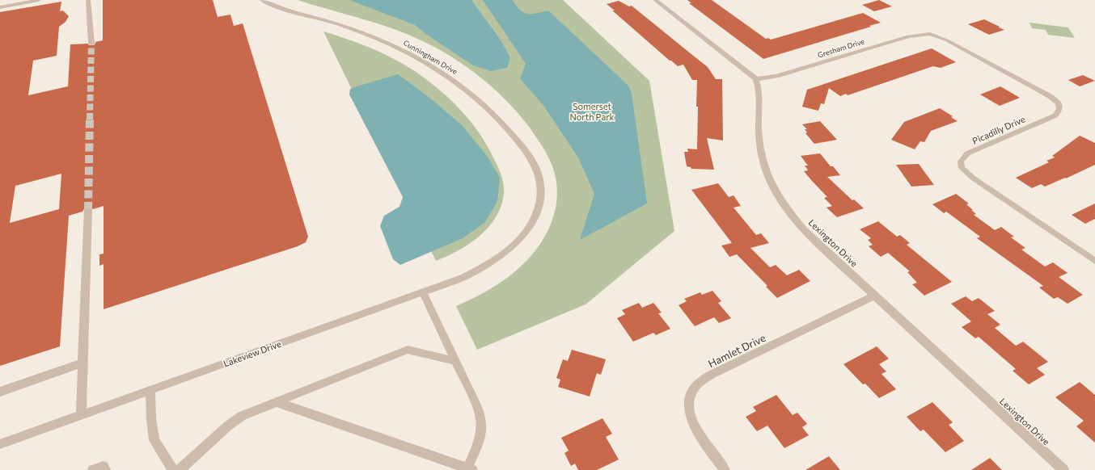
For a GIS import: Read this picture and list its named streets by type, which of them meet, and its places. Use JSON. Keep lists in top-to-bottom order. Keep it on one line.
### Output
{"streets":{"street":["Gresham Drive","Cunningham Drive","Picadilly Drive","Lexington Drive","Hamlet Drive","Lakeview Drive"]},"crossings":[["Gresham Drive","Picadilly Drive"],["Gresham Drive","Lexington Drive"],["Cunningham Drive","Lakeview Drive"],["Lexington Drive","Hamlet Drive"]],"parks":["Somerset North Park"]}
